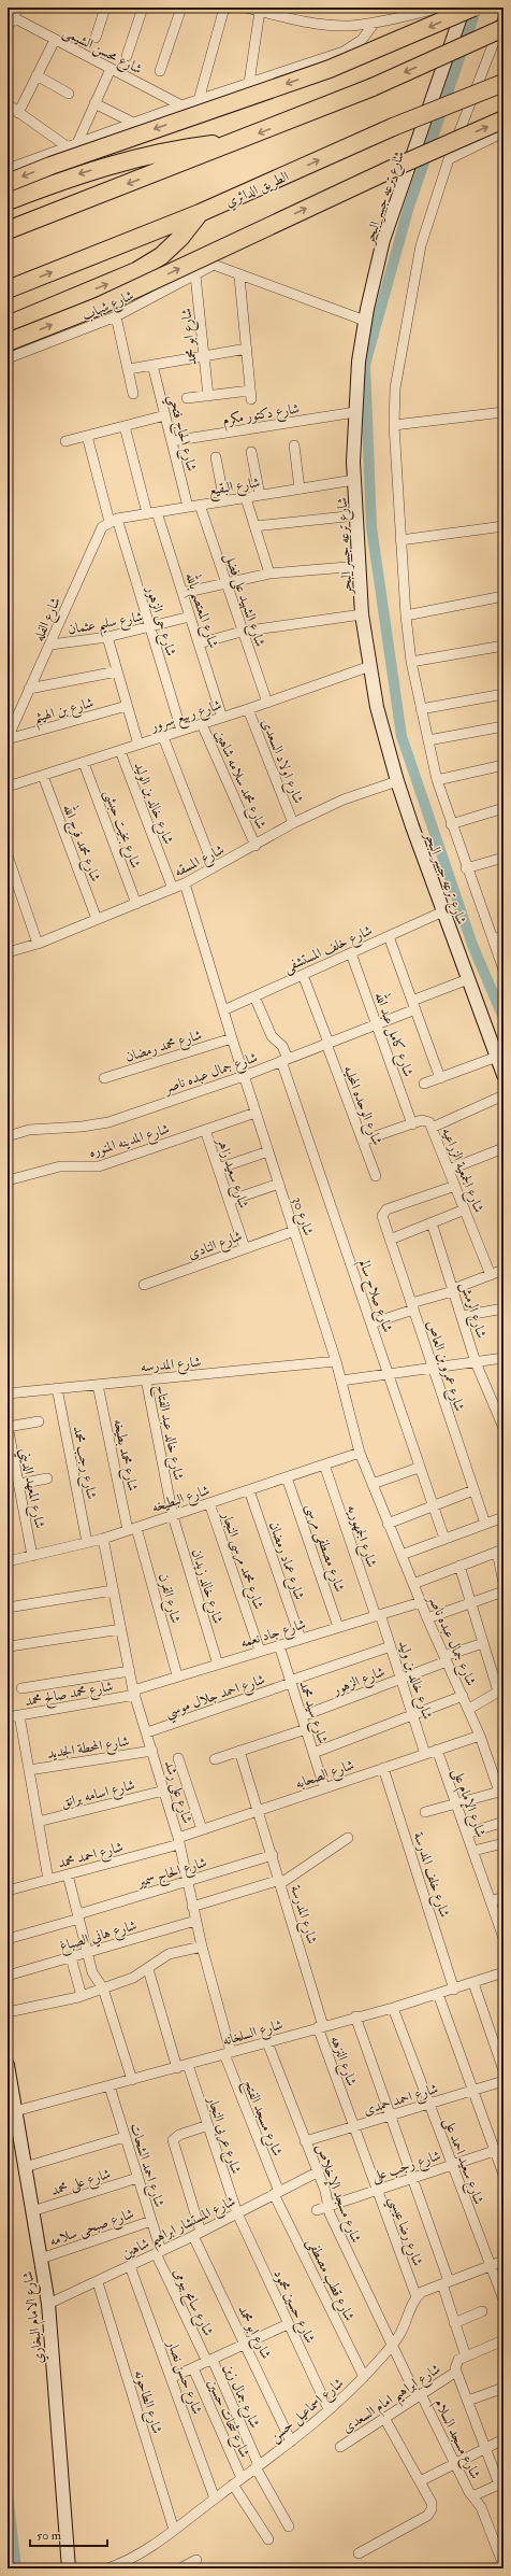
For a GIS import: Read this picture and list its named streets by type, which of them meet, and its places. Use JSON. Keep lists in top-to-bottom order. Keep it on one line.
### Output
{"streets":{"highway":["الطريق الدائري"],"street":["شارع محسن الشيمى","شارع ترعه جسر البحر","شارع شهاب","شارع ابو محمد","شارع دكتور مكرم","شارع الحاج فتحي","شارع البقيع","شارع الشهيد على فضل","شارع المعتصم بالله","شارع الفله","شارع حى الزهور","شارع سليم عثمان","شارع بن الهيثم","شارع ربيع سرور","شارع اولاد السعدى","شارع محمد سلامه شاهين","شارع خالد بن الوليد","شارع بخيت حبشى","شارع محمد فرج الله","شارع المسقه","شارع خلف المستشفى","شارع كامل عبد الله","شارع محمد رمضان","شارع جمال عبده ناصر","شارع الوحده المحليه","شارع المدينه المنوره","شارع الجمعية الزراعيه","شارع سعيد زاهر","شارع 30","شارع النادى","شارع صلاح سالم","شارع الرمش","شارع المدرسه","شارع عمرو بن العاص","شارع خالد عبد الفتاح","شارع محمد بطيخه","شارع رجب محمد","شارع المعهد الديني","شارع البطيخه","شارع الجمهوريه","شارع مصطفى مرسى","شارع محمد مرسى النجار","شارع عماد رمضان","شارع خالد زيدان","شارع الفرن","شارع جاد نعمه","شارع الزهور","شارع خالد بن وليد","شارع محمد صالح محمد","شارع احمد جلال موسي","شارع سيد محمد","شارع المحطة الجديد","شارع الصحابه","شارع على رشد","شارع اسامه برانق","شارع الإمام على","شارع احمد محمد","شارع الحاج سمير","شارع خلف المدرسة","شارع المدرسة","شارع هاني الصباغ","شارع السلخانه","شارع النزهه","شارع احمد حمدى","شارع مسجد الفتح","شارع عربى النجار","شارع سعيد احمد على","شارع احمد الشحات","شارع رجب على","شارع على محمد","شارع مسجد الإخلاص","شارع صبحى سلامه","شارع المستشار ابراهيم شاهين","شارع رضا عيسي","شارع قطب مصطفى","شارع سامح بيومى","شارع حسين محمود","شارع الامام البخاري","شارع حسن نصار","شارع جمال زين","شارع ابراهيم امام السعدى","شارع الطاحونه","شارع اسماعيل حسن","شارع شحات حسين","شارع مسجد السلام"]},"crossings":[["شارع ترعه جسر البحر","شارع دكتور مكرم"],["شارع ترعه جسر البحر","شارع البقيع"],["شارع ترعه جسر البحر","شارع ربيع سرور"],["شارع ترعه جسر البحر","شارع المسقه"],["شارع ترعه جسر البحر","شارع خلف المستشفى"],["شارع ترعه جسر البحر","شارع جمال عبده ناصر"],["شارع شهاب","شارع ابو محمد"],["شارع ابو محمد","شارع عربى النجار"],["شارع ابو محمد","شارع المستشار ابراهيم شاهين"],["شارع ابو محمد","شارع اسماعيل حسن"],["شارع دكتور مكرم","شارع الحاج فتحي"],["شارع الحاج فتحي","شارع البقيع"],["شارع البقيع","شارع الشهيد على فضل"],["شارع البقيع","شارع المعتصم بالله"],["شارع البقيع","شارع الفله"],["شارع البقيع","شارع حى الزهور"],["شارع الشهيد على فضل","شارع ربيع سرور"],["شارع المعتصم بالله","شارع سليم عثمان"],["شارع المعتصم بالله","شارع ربيع سرور"],["شارع الفله","شارع حى الزهور"],["شارع الفله","شارع سليم عثمان"],["شارع الفله","شارع بن الهيثم"],["شارع حى الزهور","شارع سليم عثمان"],["شارع حى الزهور","شارع ربيع سرور"],["شارع ربيع سرور","شارع اولاد السعدى"],["شارع ربيع سرور","شارع محمد سلامه شاهين"],["شارع ربيع سرور","شارع خالد بن الوليد"],["شارع ربيع سرور","شارع بخيت حبشى"],["شارع ربيع سرور","شارع محمد فرج الله"],["شارع اولاد السعدى","شارع المسقه"],["شارع محمد سلامه شاهين","شارع المسقه"],["شارع خالد بن الوليد","شارع المسقه"],["شارع بخيت حبشى","شارع المسقه"],["شارع محمد فرج الله","شارع المسقه"],["شارع المسقه","شارع 30"],["شارع خلف المستشفى","شارع كامل عبد الله"],["شارع خلف المستشفى","شارع الوحده المحليه"],["شارع خلف المستشفى","شارع 30"],["شارع خلف المستشفى","شارع صلاح سالم"],["شارع كامل عبد الله","شارع جمال عبده ناصر"],["شارع محمد رمضان","شارع 30"],["شارع جمال عبده ناصر","شارع الوحده المحليه"],["شارع جمال عبده ناصر","شارع 30"],["شارع جمال عبده ناصر","شارع صلاح سالم"],["شارع جمال عبده ناصر","شارع جاد نعمه"],["شارع جمال عبده ناصر","شارع الزهور"],["شارع جمال عبده ناصر","شارع الصحابه"],["شارع المدينه المنوره","شارع سعيد زاهر"],["شارع المدينه المنوره","شارع 30"],["شارع الجمعية الزراعيه","شارع عمرو بن العاص"],["شارع سعيد زاهر","شارع النادى"],["شارع 30","شارع النادى"],["شارع 30","شارع المدرسه"],["شارع 30","شارع البطيخه"],["شارع المدرسه","شارع خالد عبد الفتاح"],["شارع المدرسه","شارع محمد بطيخه"],["شارع المدرسه","شارع رجب محمد"],["شارع خالد عبد الفتاح","شارع البطيخه"],["شارع خالد عبد الفتاح","شارع خالد زيدان"],["شارع محمد بطيخه","شارع البطيخه"],["شارع محمد بطيخه","شارع الفرن"],["شارع رجب محمد","شارع البطيخه"],["شارع المعهد الديني","شارع البطيخه"],["شارع البطيخه","شارع الجمهوريه"],["شارع البطيخه","شارع مصطفى مرسى"],["شارع البطيخه","شارع محمد مرسى النجار"],["شارع البطيخه","شارع عماد رمضان"],["شارع البطيخه","شارع خالد زيدان"],["شارع البطيخه","شارع الفرن"],["شارع البطيخه","شارع على رشد"],["شارع الجمهوريه","شارع جاد نعمه"],["شارع الجمهوريه","شارع خالد بن وليد"],["شارع مصطفى مرسى","شارع جاد نعمه"],["شارع محمد مرسى النجار","شارع جاد نعمه"],["شارع عماد رمضان","شارع جاد نعمه"],["شارع خالد زيدان","شارع جاد نعمه"],["شارع الفرن","شارع جاد نعمه"],["شارع جاد نعمه","شارع خالد بن وليد"],["شارع جاد نعمه","شارع محمد صالح محمد"],["شارع جاد نعمه","شارع سيد محمد"],["شارع جاد نعمه","شارع على رشد"],["شارع الزهور","شارع خالد بن وليد"],["شارع الزهور","شارع سيد محمد"],["شارع خالد بن وليد","شارع احمد جلال موسي"],["شارع خالد بن وليد","شارع الصحابه"],["شارع محمد صالح محمد","شارع على رشد"],["شارع احمد جلال موسي","شارع سيد محمد"],["شارع احمد جلال موسي","شارع على رشد"],["شارع سيد محمد","شارع الصحابه"],["شارع المحطة الجديد","شارع على رشد"],["شارع الصحابه","شارع على رشد"],["شارع الصحابه","شارع الإمام على"],["شارع الصحابه","شارع احمد محمد"],["شارع الصحابه","شارع خلف المدرسة"],["شارع الصحابه","شارع المدرسة"],["شارع على رشد","شارع اسامه برانق"],["شارع على رشد","شارع احمد محمد"],["شارع على رشد","شارع الحاج سمير"],["شارع على رشد","شارع هاني الصباغ"],["شارع على رشد","شارع السلخانه"],["شارع على رشد","شارع مسجد الفتح"],["شارع الحاج سمير","شارع المدرسة"],["شارع خلف المدرسة","شارع السلخانه"],["شارع المدرسة","شارع السلخانه"],["شارع المدرسة","شارع النزهه"],["شارع السلخانه","شارع النزهه"],["شارع السلخانه","شارع مسجد الفتح"],["شارع السلخانه","شارع عربى النجار"],["شارع السلخانه","شارع سعيد احمد على"],["شارع السلخانه","شارع احمد الشحات"],["شارع السلخانه","شارع مسجد الإخلاص"],["شارع السلخانه","شارع الامام البخاري"],["شارع النزهه","شارع احمد حمدى"],["شارع النزهه","شارع رضا عيسي"],["شارع احمد حمدى","شارع سعيد احمد على"],["شارع احمد حمدى","شارع مسجد الإخلاص"],["شارع احمد حمدى","شارع رضا عيسي"],["شارع مسجد الفتح","شارع المستشار ابراهيم شاهين"],["شارع مسجد الفتح","شارع قطب مصطفى"],["شارع عربى النجار","شارع المستشار ابراهيم شاهين"],["شارع عربى النجار","شارع حسين محمود"],["شارع سعيد احمد على","شارع رجب على"],["شارع احمد الشحات","شارع على محمد"],["شارع احمد الشحات","شارع صبحى سلامه"],["شارع احمد الشحات","شارع المستشار ابراهيم شاهين"],["شارع احمد الشحات","شارع سامح بيومى"],["شارع رجب على","شارع مسجد الإخلاص"],["شارع رجب على","شارع رضا عيسي"],["شارع على محمد","شارع الامام البخاري"],["شارع مسجد الإخلاص","شارع المستشار ابراهيم شاهين"],["شارع مسجد الإخلاص","شارع ابراهيم امام السعدى"],["شارع مسجد الإخلاص","شارع اسماعيل حسن"],["شارع مسجد الإخلاص","شارع مسجد السلام"],["شارع صبحى سلامه","شارع الامام البخاري"],["شارع المستشار ابراهيم شاهين","شارع قطب مصطفى"],["شارع المستشار ابراهيم شاهين","شارع سامح بيومى"],["شارع المستشار ابراهيم شاهين","شارع حسين محمود"],["شارع المستشار ابراهيم شاهين","شارع الامام البخاري"],["شارع المستشار ابراهيم شاهين","شارع حسن نصار"],["شارع المستشار ابراهيم شاهين","شارع الطاحونه"],["شارع رضا عيسي","شارع اسماعيل حسن"],["شارع قطب مصطفى","شارع اسماعيل حسن"],["شارع سامح بيومى","شارع جمال زين"],["شارع حسين محمود","شارع اسماعيل حسن"],["شارع حسن نصار","شارع اسماعيل حسن"],["شارع جمال زين","شارع اسماعيل حسن"],["شارع ابراهيم امام السعدى","شارع مسجد السلام"],["شارع الطاحونه","شارع اسماعيل حسن"],["شارع اسماعيل حسن","شارع شحات حسين"]],"scale_bar":"50 m"}
